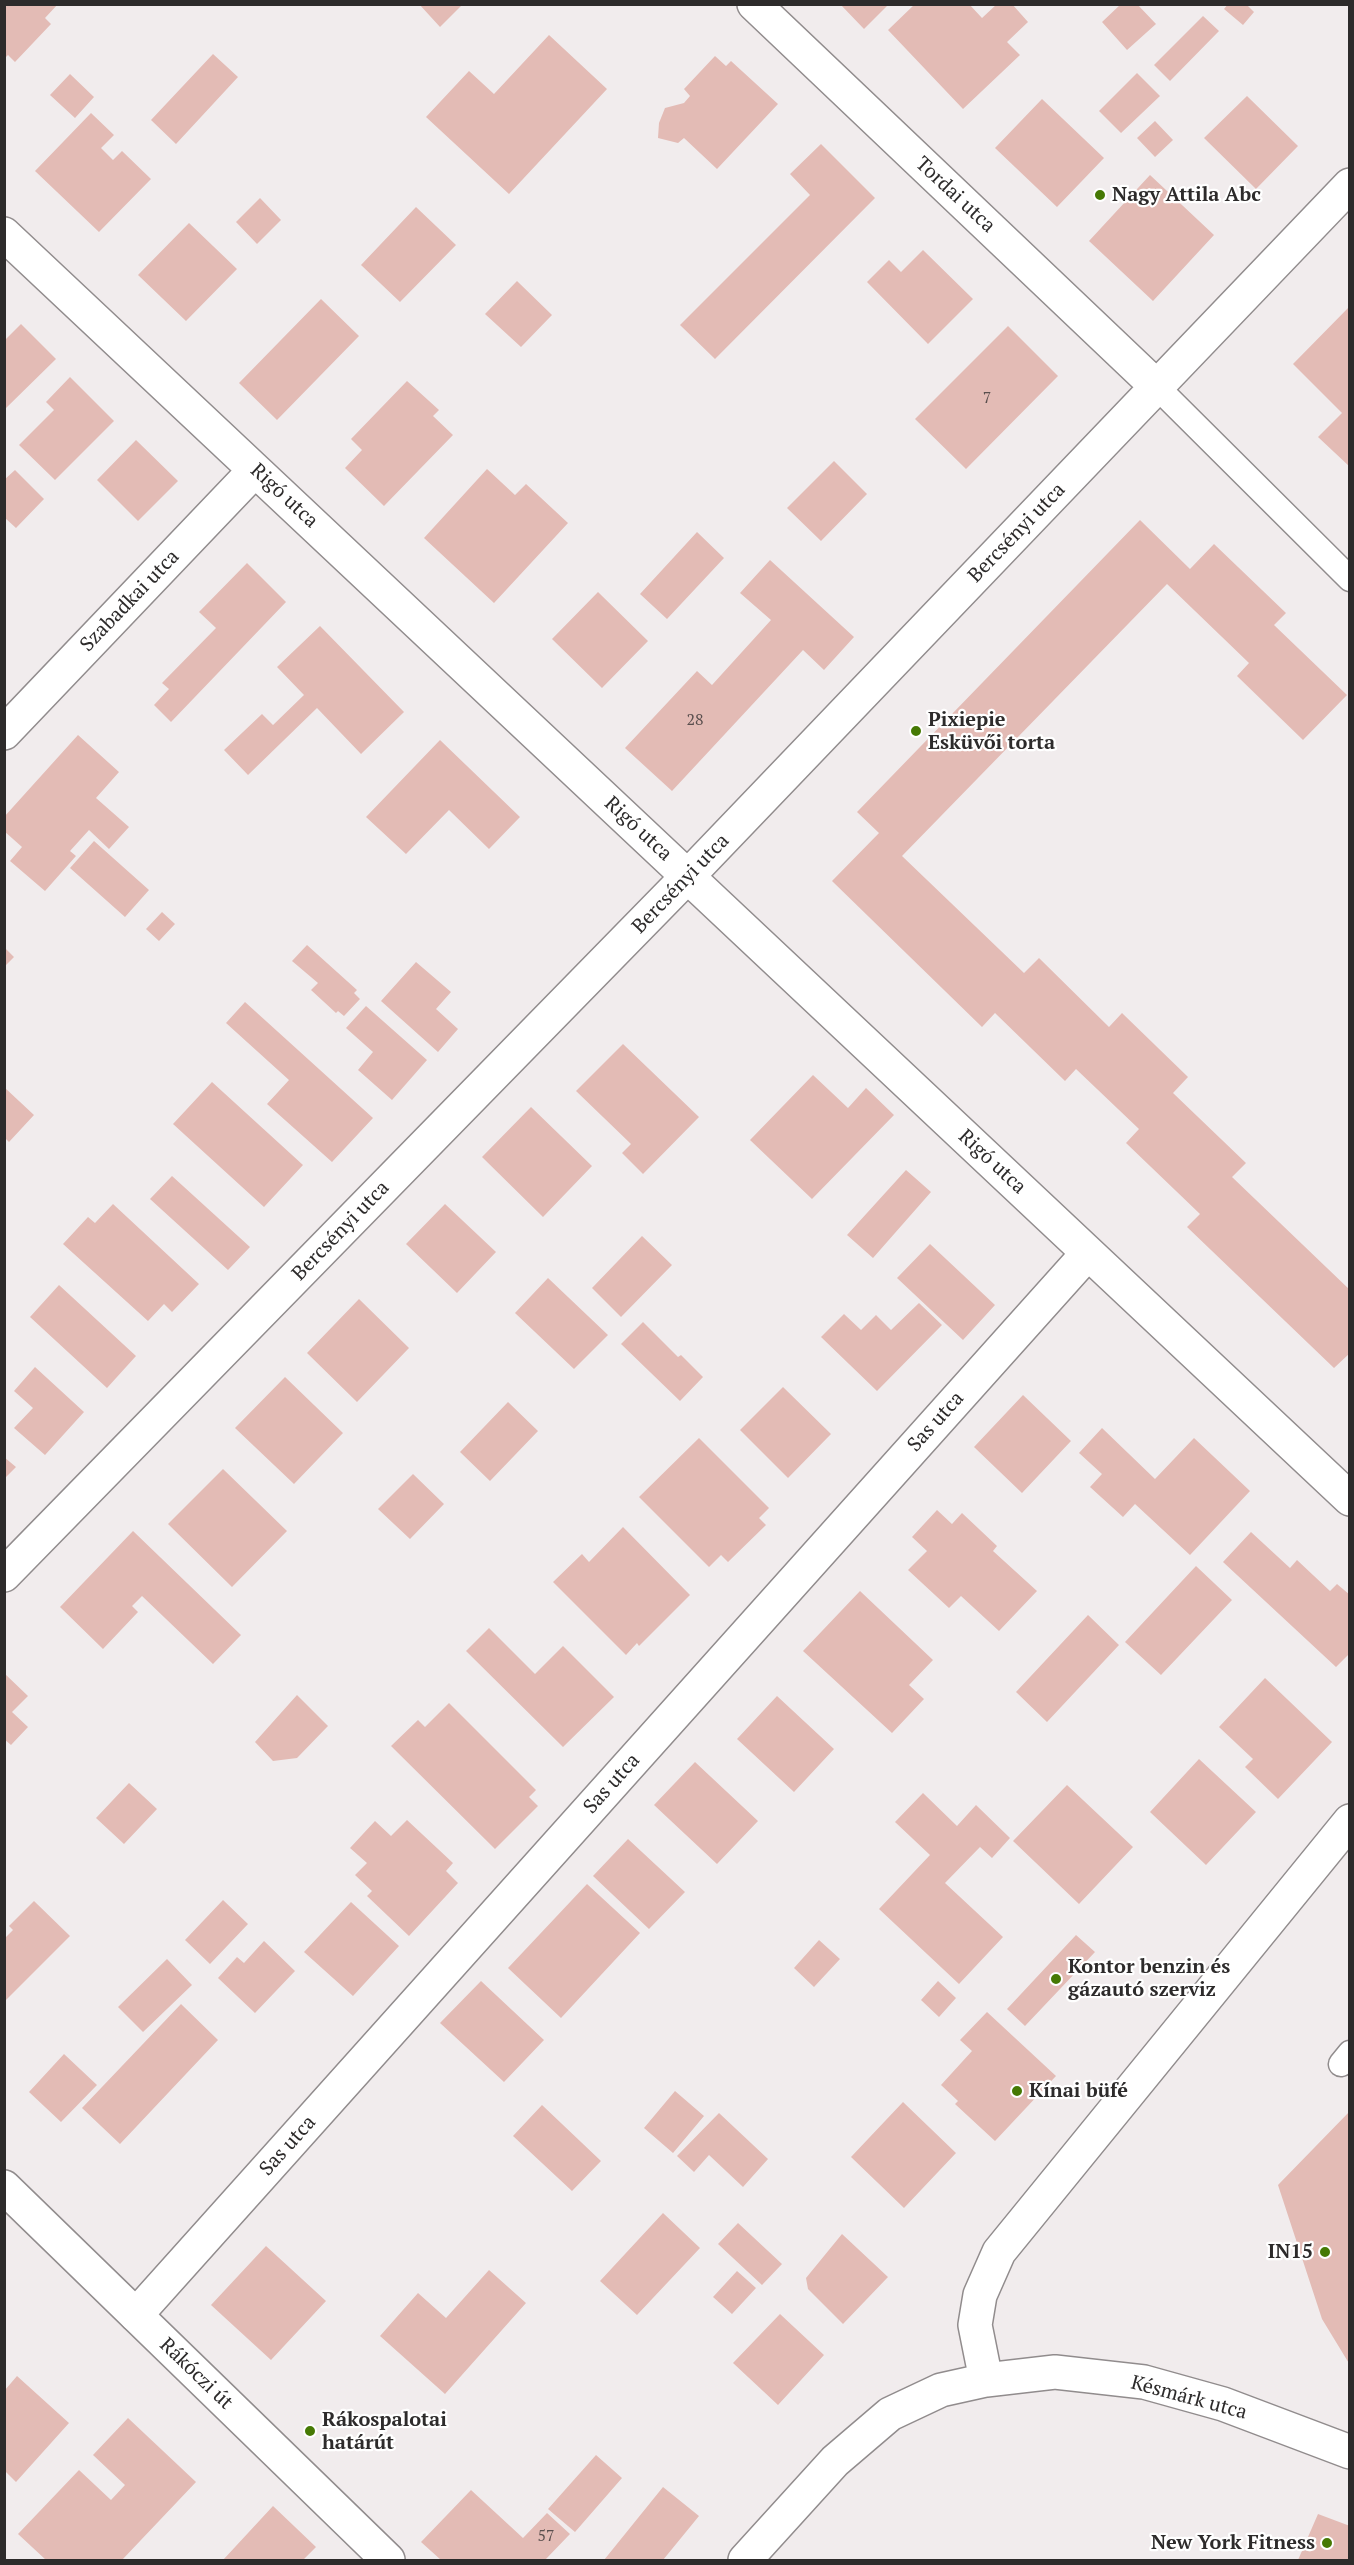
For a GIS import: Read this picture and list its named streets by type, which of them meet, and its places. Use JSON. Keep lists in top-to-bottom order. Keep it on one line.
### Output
{"streets":{"street":["Tordai utca","Rigó utca","Bercsényi utca","Szabadkai utca","Sas utca","Rákóczi út","Késmárk utca"]},"crossings":[["Tordai utca","Bercsényi utca"],["Rigó utca","Bercsényi utca"],["Rigó utca","Szabadkai utca"],["Rigó utca","Sas utca"],["Sas utca","Rákóczi út"]],"places":["Nagy Attila Abc","Pixiepie Esküvői torta","Kontor benzin és gázautó szerviz","Kínai büfé","IN15","Rákospalotai határút","New York Fitness"],"house_numbers":["7","28","57"]}
